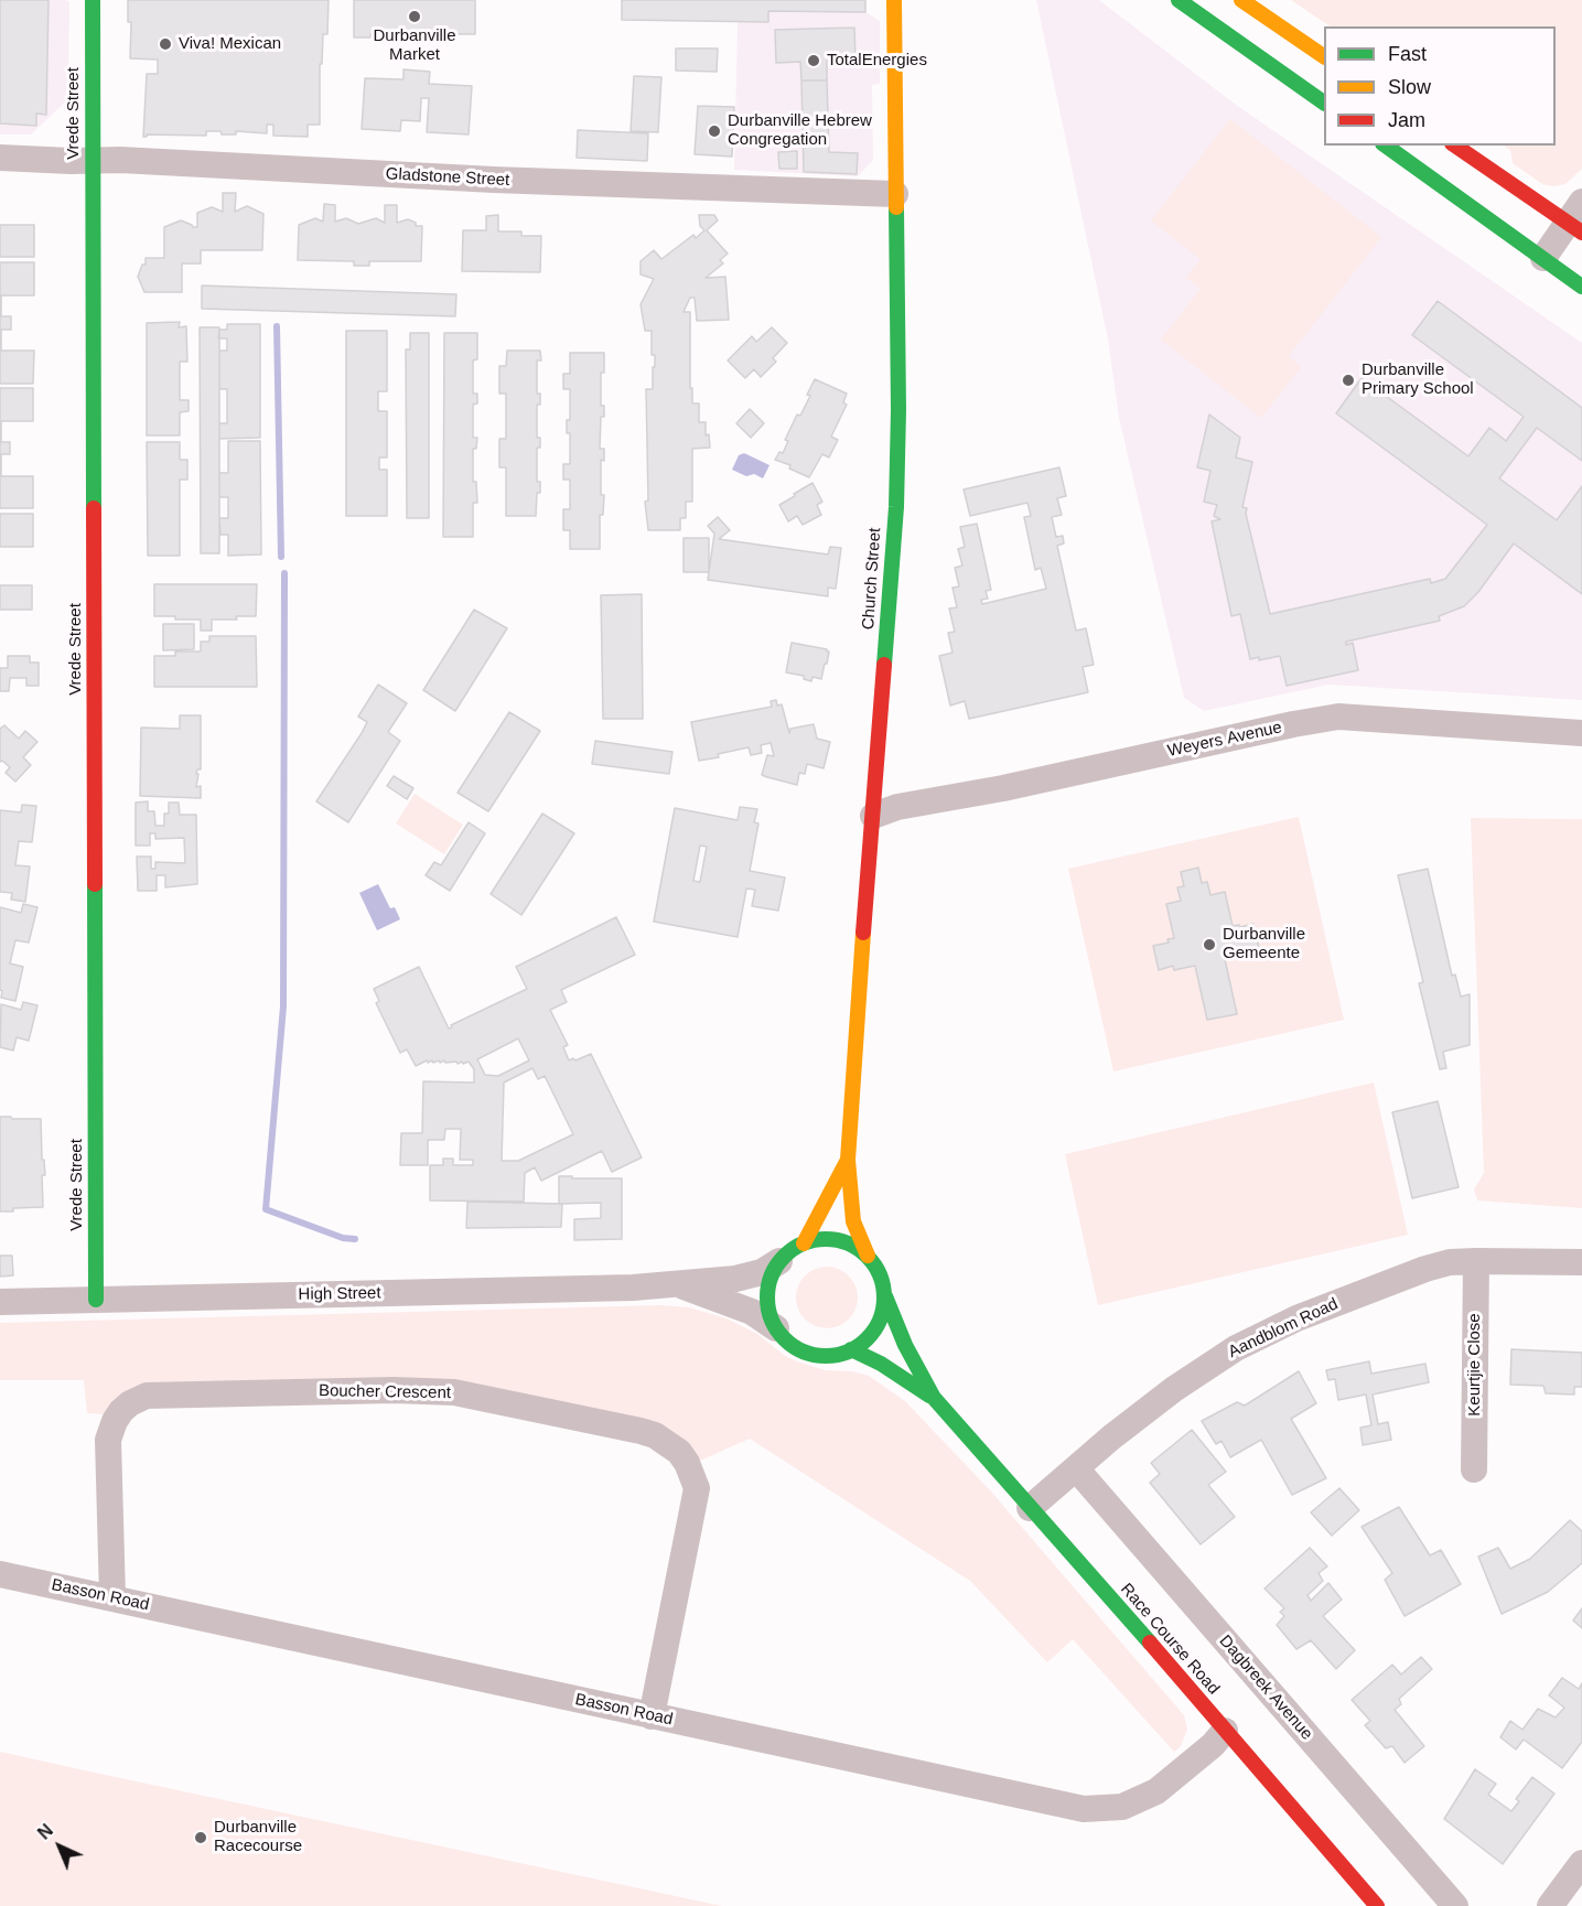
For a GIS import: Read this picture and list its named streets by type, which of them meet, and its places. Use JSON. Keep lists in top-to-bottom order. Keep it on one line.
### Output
{"streets":{"main road":["Vrede Street","Church Street","Race Course Road"],"street":["Gladstone Street","Weyers Avenue","High Street","Aandblom Road","Keurtjie Close","Boucher Crescent","Basson Road","Dagbreek Avenue"]},"crossings":[["Vrede Street","Gladstone Street"],["Vrede Street","High Street"],["Gladstone Street","Church Street"],["Church Street","Weyers Avenue"],["Church Street","High Street"],["Church Street","Race Course Road"],["High Street","Race Course Road"],["Aandblom Road","Keurtjie Close"],["Aandblom Road","Race Course Road"],["Aandblom Road","Dagbreek Avenue"],["Boucher Crescent","Basson Road"],["Basson Road","Race Course Road"]],"places":["Durbanville Market","Viva! Mexican","TotalEnergies","Durbanville Hebrew Congregation","Durbanville Primary School","Durbanville Gemeente","Durbanville Racecourse"],"legend":["Fast","Slow","Jam"],"north":"top left"}
